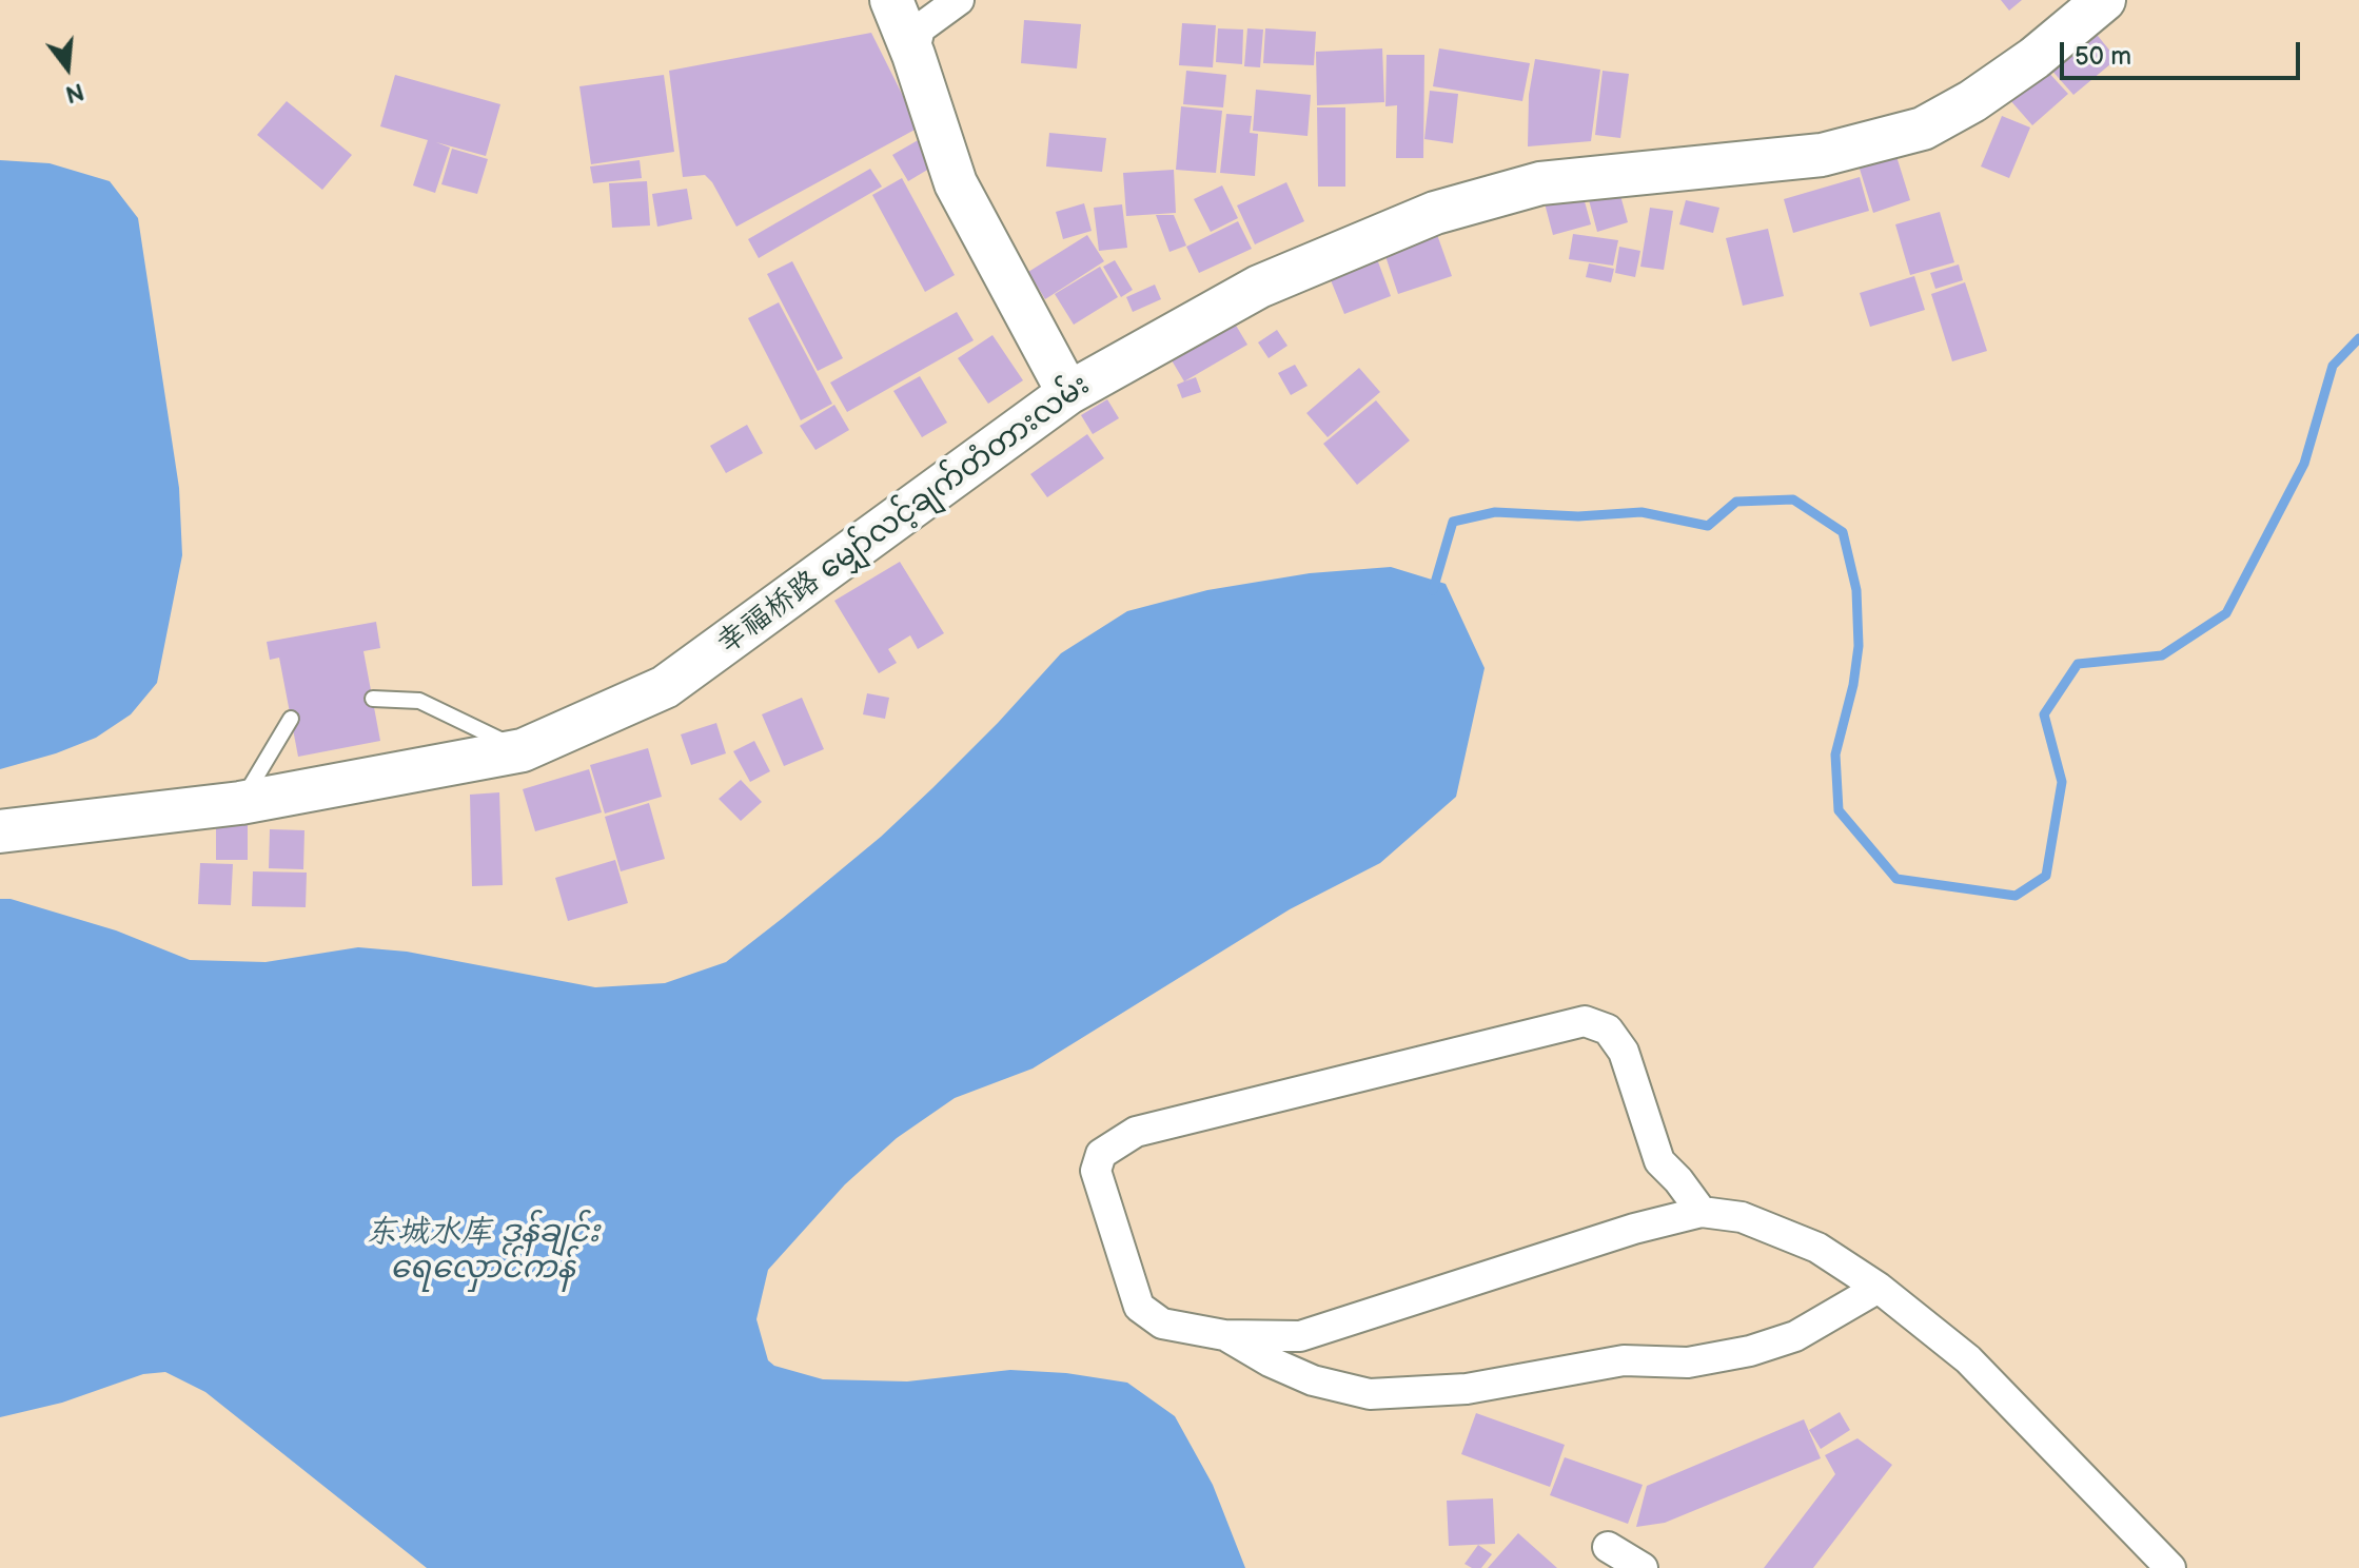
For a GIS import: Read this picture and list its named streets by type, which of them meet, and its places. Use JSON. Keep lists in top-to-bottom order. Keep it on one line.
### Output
{"streets":{"main road":["幸福桥路 မျှော်လင့်ချက်တံတားလမ်း"]},"water":["东城水库 ဒွန်ချင်း ရေလှောင်ကန်"],"scale_bar":"50 m","north":"bottom"}
